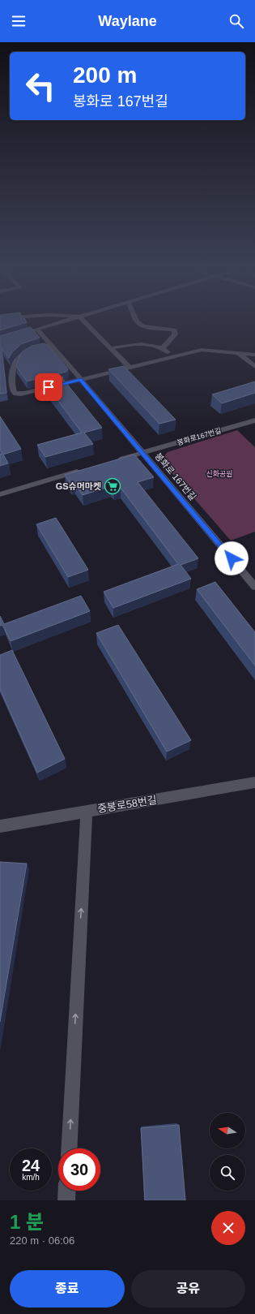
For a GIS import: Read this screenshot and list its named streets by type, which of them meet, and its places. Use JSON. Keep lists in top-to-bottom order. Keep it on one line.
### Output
{"streets":{"street":["봉화로167번길","봉화로 167번길","중봉로58번길"]},"crossings":[["봉화로167번길","봉화로 167번길"]],"parks":["신화공원"],"places":{"supermarket":["GS슈머마켓"]},"north":"left","page":{"header":"Waylane","turn":["200 m","봉화로 167번길"],"speed":"24 km/h","limit":"30","heading":["1 분","220 m · 06:06"],"buttons":["종료","공유"]}}
